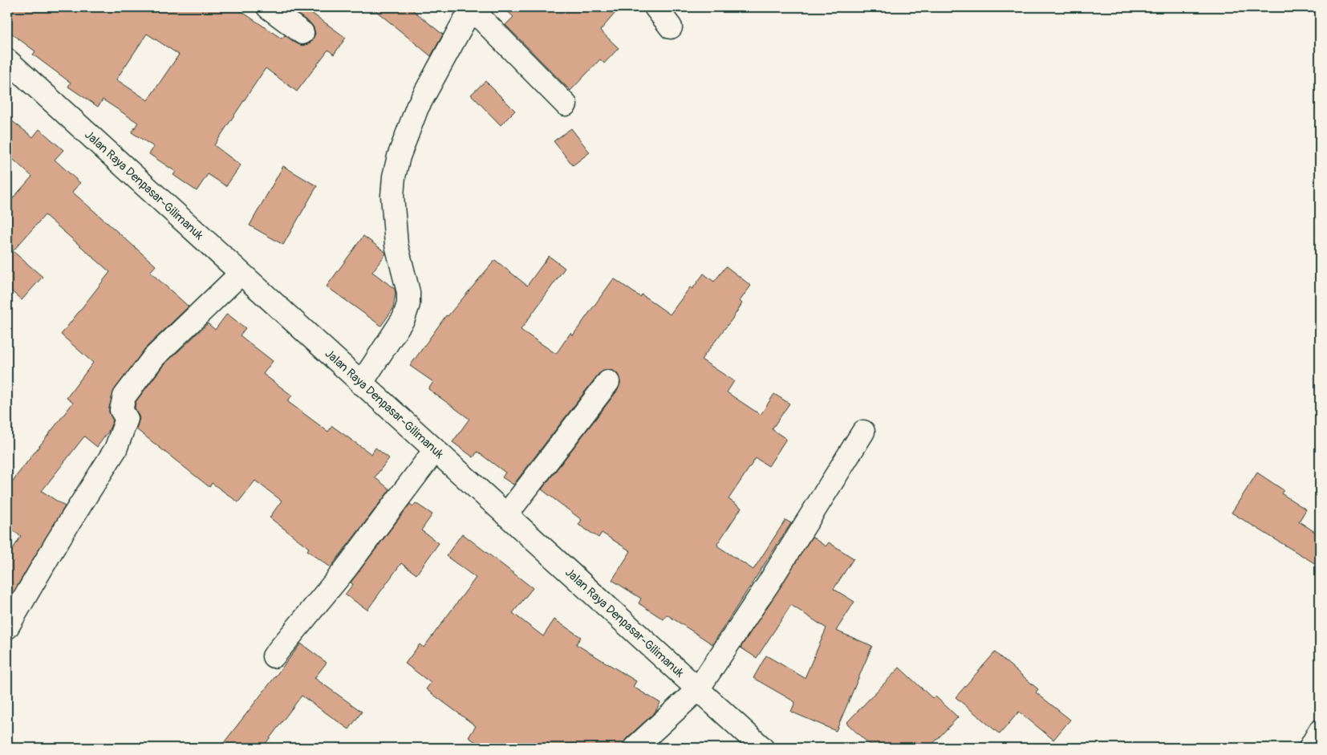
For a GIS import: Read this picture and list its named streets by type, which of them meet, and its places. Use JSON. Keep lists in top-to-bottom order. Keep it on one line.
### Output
{"streets":{"main road":["Jalan Raya Denpasar-Gilimanuk"]}}
